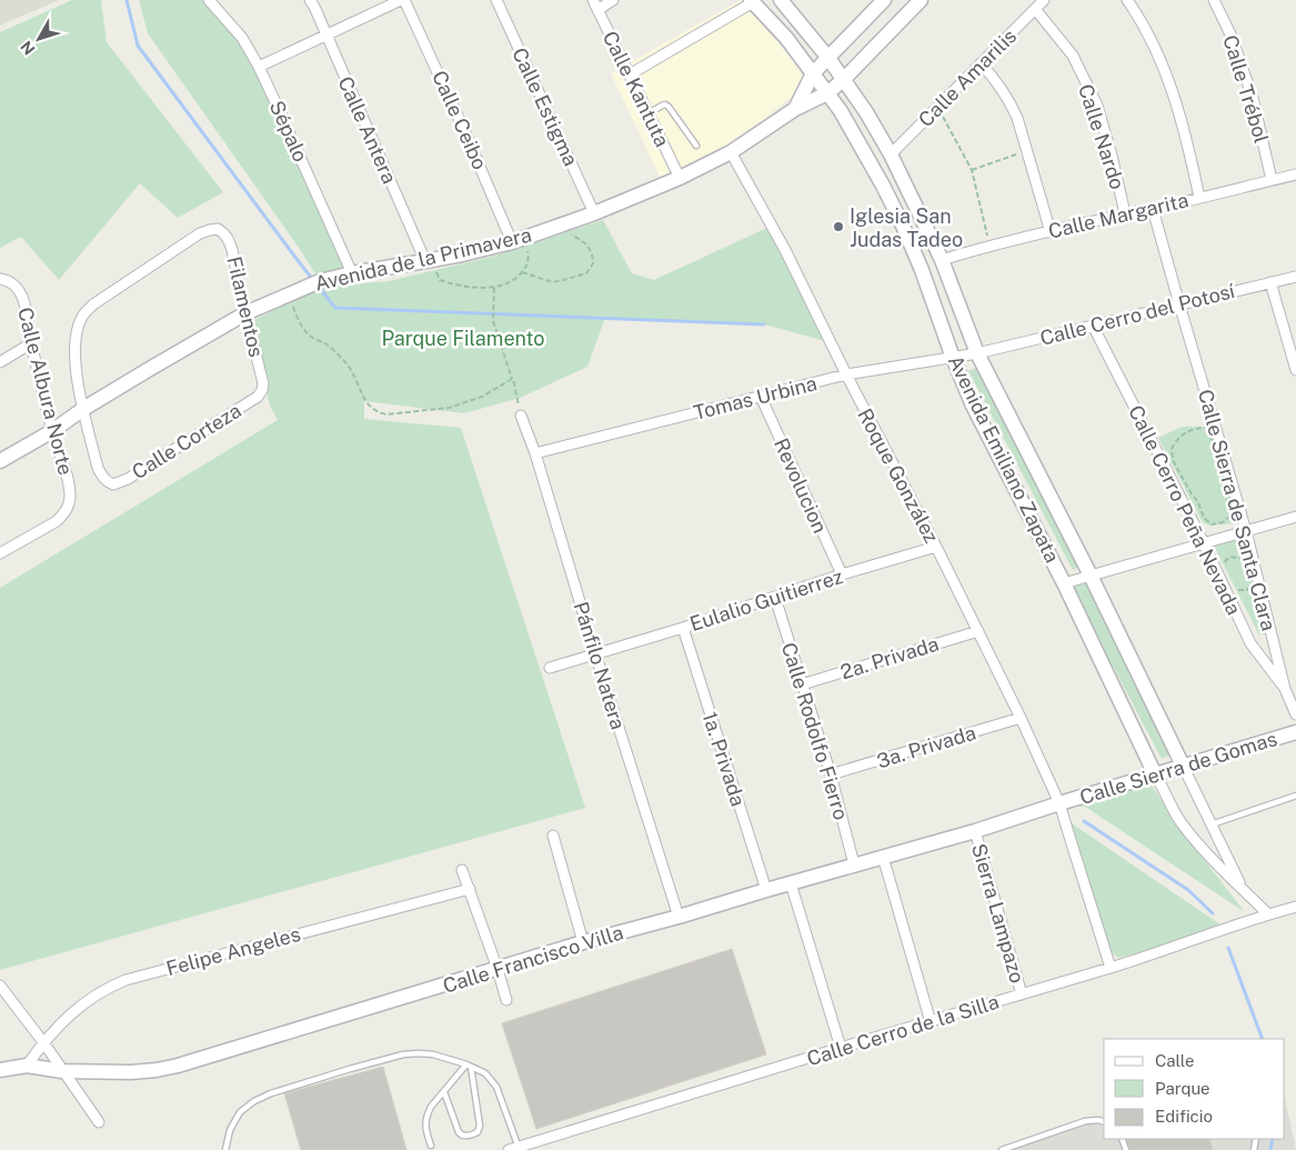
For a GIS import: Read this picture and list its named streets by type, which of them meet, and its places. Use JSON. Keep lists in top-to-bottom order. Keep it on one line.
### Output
{"streets":{"street":["Calle Amarilis","Calle Kantuta","Calle Trébol","Calle Estigma","Calle Ceibo","Calle Antera","Sépalo","Calle Nardo","Calle Margarita","Avenida de la Primavera","Filamentos","Calle Cerro del Potosí","Calle Albura Norte","Tomas Urbina","Calle Corteza","Avenida Emiliano Zapata","Roque González","Revolucion","Calle Cerro Peña Nevada","Calle Sierra de Santa Clara","Eulalio Guitierrez","2a. Privada","Pánfilo Natera","Calle Rodolfo Fierro","3a. Privada","1a. Privada","Calle Sierra de Gomas","Sierra Lampazo","Felipe Angeles","Calle Francisco Villa","Calle Cerro de la Silla"]},"crossings":[["Calle Amarilis","Calle Nardo"],["Calle Amarilis","Avenida Emiliano Zapata"],["Calle Kantuta","Avenida de la Primavera"],["Calle Trébol","Calle Margarita"],["Calle Estigma","Avenida de la Primavera"],["Calle Ceibo","Avenida de la Primavera"],["Calle Antera","Avenida de la Primavera"],["Sépalo","Avenida de la Primavera"],["Calle Nardo","Calle Margarita"],["Calle Margarita","Avenida Emiliano Zapata"],["Calle Margarita","Calle Sierra de Santa Clara"],["Avenida de la Primavera","Filamentos"],["Avenida de la Primavera","Calle Albura Norte"],["Avenida de la Primavera","Calle Corteza"],["Avenida de la Primavera","Avenida Emiliano Zapata"],["Avenida de la Primavera","Roque González"],["Filamentos","Calle Corteza"],["Calle Cerro del Potosí","Tomas Urbina"],["Calle Cerro del Potosí","Avenida Emiliano Zapata"],["Calle Cerro del Potosí","Calle Cerro Peña Nevada"],["Calle Cerro del Potosí","Calle Sierra de Santa Clara"],["Tomas Urbina","Avenida Emiliano Zapata"],["Tomas Urbina","Roque González"],["Tomas Urbina","Revolucion"],["Tomas Urbina","Pánfilo Natera"],["Avenida Emiliano Zapata","Calle Sierra de Gomas"],["Avenida Emiliano Zapata","Calle Cerro de la Silla"],["Roque González","Eulalio Guitierrez"],["Roque González","2a. Privada"],["Roque González","3a. Privada"],["Roque González","Calle Sierra de Gomas"],["Roque González","Calle Francisco Villa"],["Roque González","Calle Cerro de la Silla"],["Revolucion","Eulalio Guitierrez"],["Calle Cerro Peña Nevada","Calle Sierra de Santa Clara"],["Eulalio Guitierrez","Pánfilo Natera"],["Eulalio Guitierrez","Calle Rodolfo Fierro"],["Eulalio Guitierrez","1a. Privada"],["2a. Privada","Calle Rodolfo Fierro"],["Pánfilo Natera","Calle Francisco Villa"],["Calle Rodolfo Fierro","3a. Privada"],["Calle Rodolfo Fierro","Calle Francisco Villa"],["1a. Privada","Calle Francisco Villa"],["Calle Sierra de Gomas","Calle Francisco Villa"],["Sierra Lampazo","Calle Francisco Villa"],["Sierra Lampazo","Calle Cerro de la Silla"],["Felipe Angeles","Calle Francisco Villa"]],"parks":["Parque Filamento"],"places":["Iglesia San Judas Tadeo"],"legend":["Calle","Parque","Edificio"],"north":"bottom left"}
